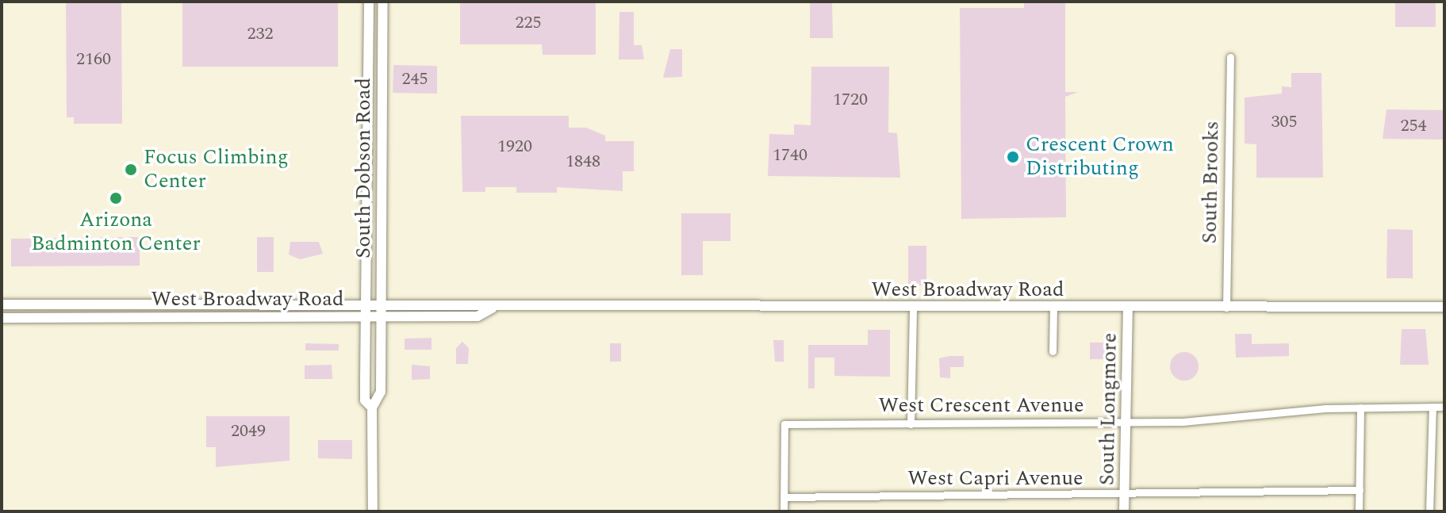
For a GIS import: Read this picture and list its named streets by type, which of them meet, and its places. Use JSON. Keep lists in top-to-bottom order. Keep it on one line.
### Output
{"streets":{"main road":["South Dobson Road","West Broadway Road","South Longmore"],"street":["South Brooks","West Crescent Avenue","West Capri Avenue"]},"crossings":[["South Dobson Road","West Broadway Road"],["South Brooks","West Broadway Road"],["West Broadway Road","South Longmore"],["West Crescent Avenue","South Longmore"],["West Crescent Avenue","West Capri Avenue"],["South Longmore","West Capri Avenue"]],"places":["Crescent Crown Distributing","Focus Climbing Center","Arizona Badminton Center"],"house_numbers":["225","232","2160","245","1720","305","254","1920","1740","1848","2049"]}
